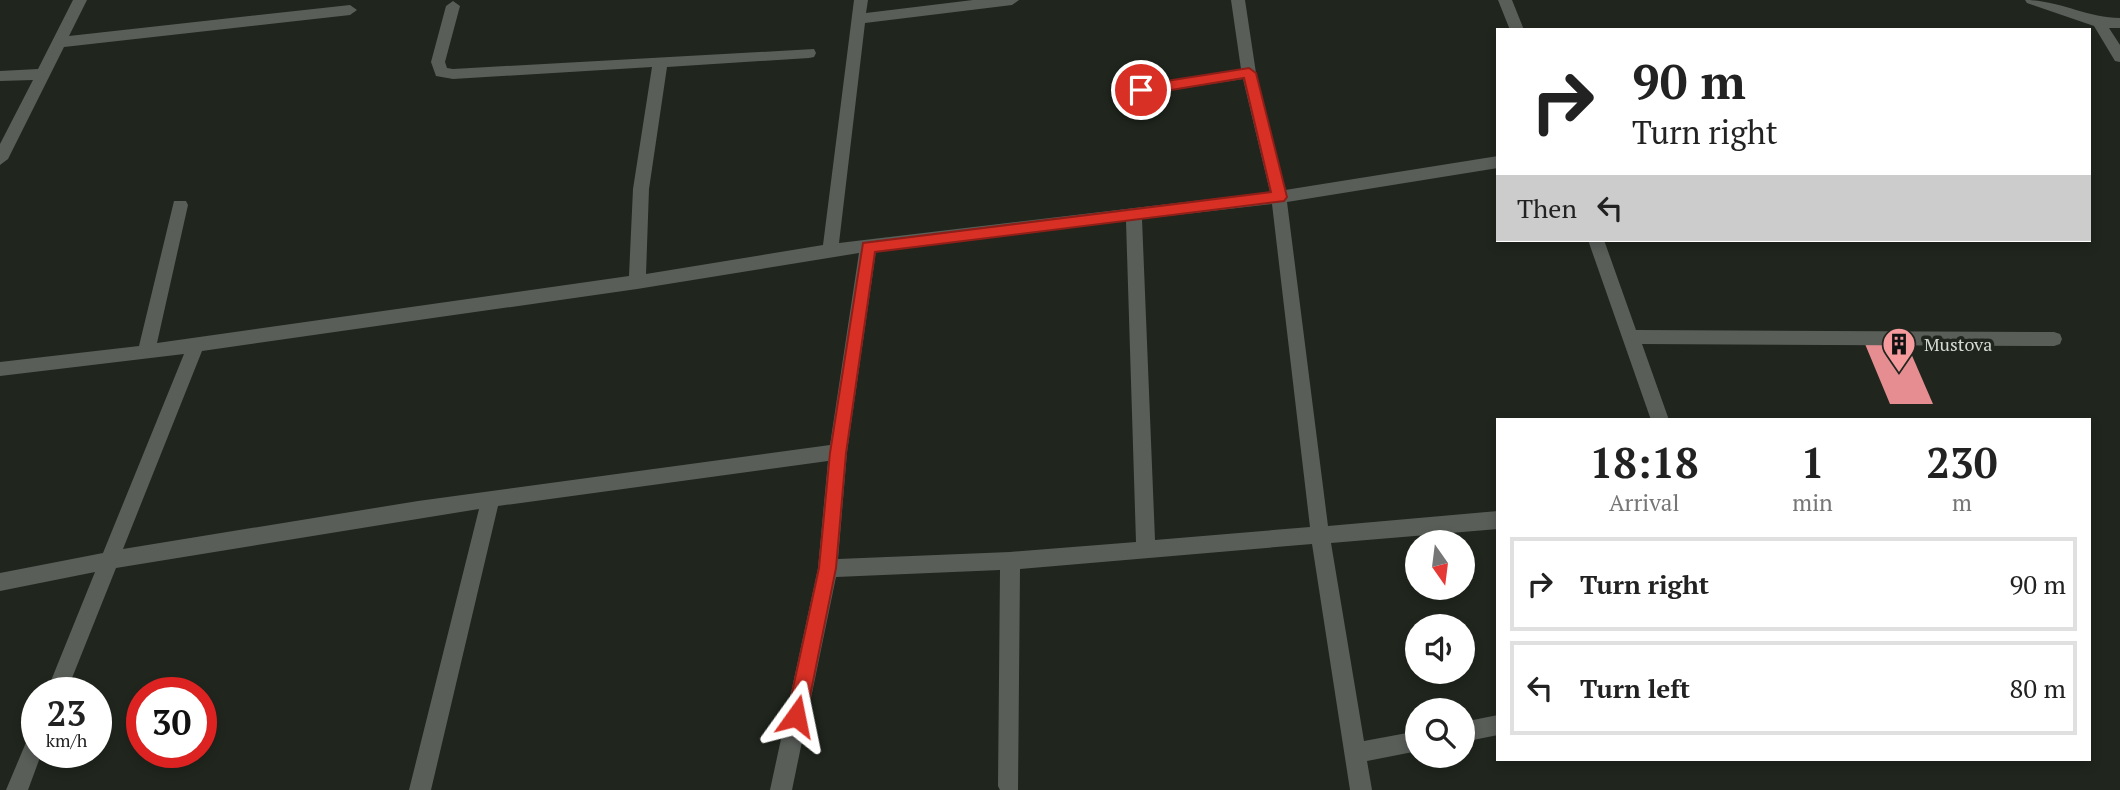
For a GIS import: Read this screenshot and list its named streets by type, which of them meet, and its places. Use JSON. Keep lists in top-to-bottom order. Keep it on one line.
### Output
{"places":{"building":["Mustova"]},"north":"bottom","page":{"turn":["90 m","Turn right"],"then":"Then","eta":["18:18","Arrival","1","min","230","m"],"list":[{"name":"Turn right","value":"90 m"},{"name":"Turn left","value":"80 m"}],"speed":"23 km/h","limit":"30"}}
